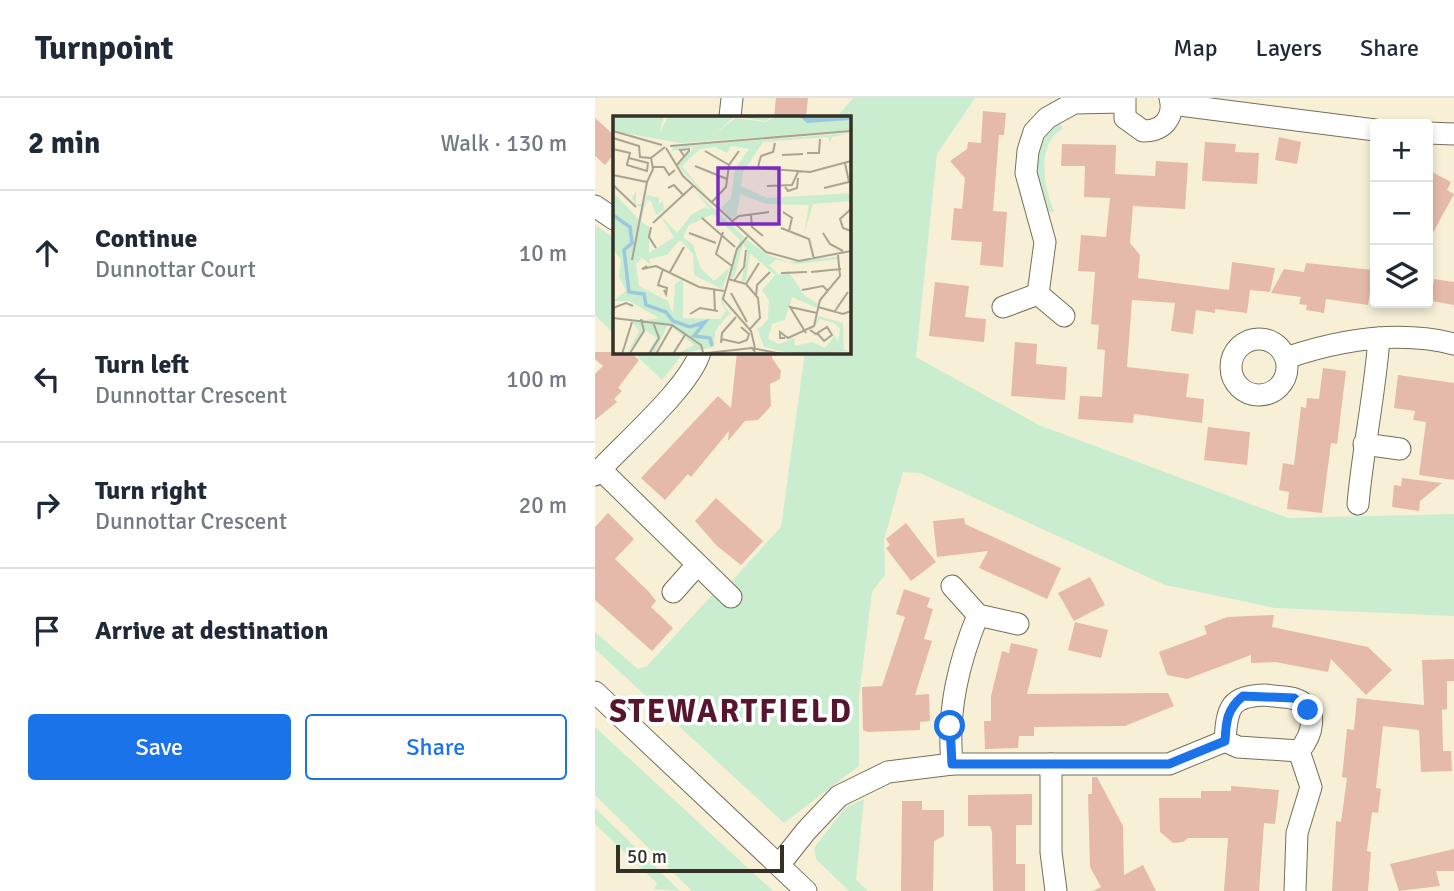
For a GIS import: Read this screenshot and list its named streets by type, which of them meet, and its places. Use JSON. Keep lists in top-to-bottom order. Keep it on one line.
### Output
{"districts":["STEWARTFIELD"],"scale_bar":"50 m","page":{"header":"Turnpoint","nav":["Map","Layers","Share"],"heading":["2 min","Walk · 130 m"],"map_buttons":["+","−"],"list":[["Continue","Dunnottar Court","10 m"],["Turn left","Dunnottar Crescent","100 m"],["Turn right","Dunnottar Crescent","20 m"],"Arrive at destination"],"buttons":["Save","Share"],"scale":"50 m"}}
